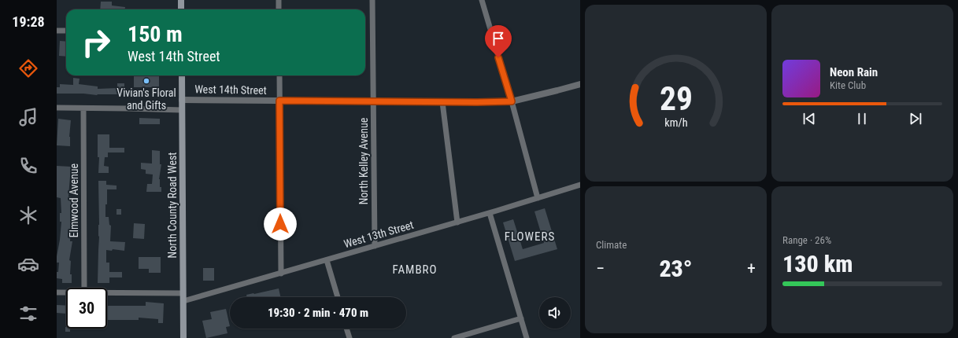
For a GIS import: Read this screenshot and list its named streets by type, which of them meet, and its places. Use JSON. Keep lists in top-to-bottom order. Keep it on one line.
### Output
{"streets":{"main road":["North County Road West"],"street":["West 14th Street","North Kelley Avenue","Elmwood Avenue","West 13th Street"]},"crossings":[["West 14th Street","North Kelley Avenue"],["West 14th Street","North County Road West"],["North Kelley Avenue","West 13th Street"],["North County Road West","West 13th Street"]],"districts":["FLOWERS","FAMBRO"],"places":["Vivian's Floral and Gifts"],"page":{"tabs":"19:28","turn":["150 m","West 14th Street"],"song":["Neon Rain","Kite Club"],"tile":["Climate",["Range · 26%","130 km"]],"heat":["−","23°","+"],"limit":"30","trip":"19:30 · 2 min · 470 m","gauge":["29","km/h"]}}
